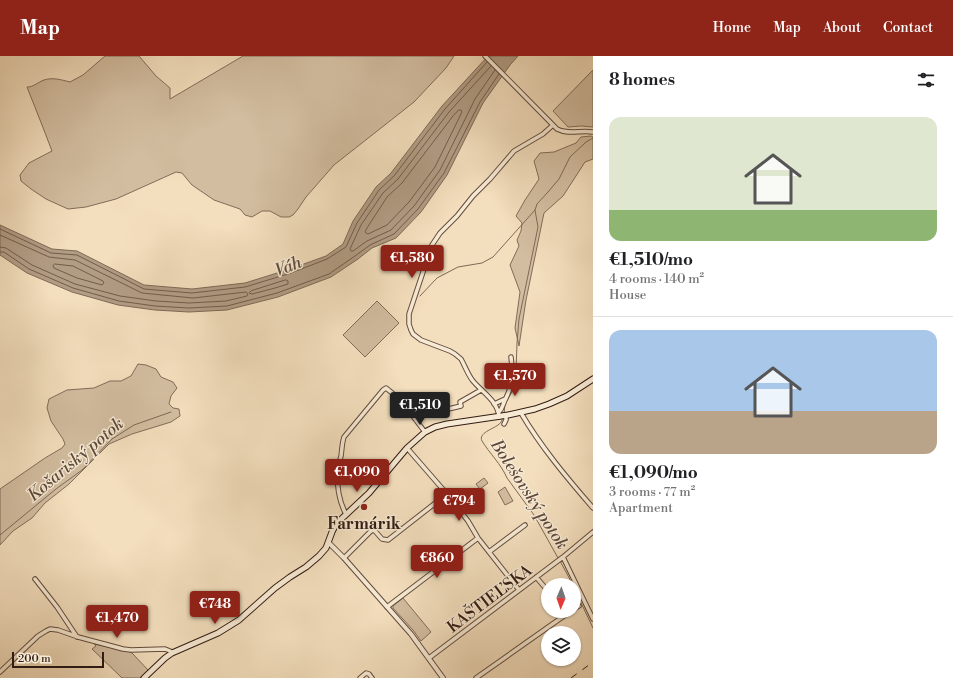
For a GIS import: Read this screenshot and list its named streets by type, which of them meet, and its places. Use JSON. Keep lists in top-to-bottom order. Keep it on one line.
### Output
{"streets":{"street":["KAŠTIEĽSKA"]},"water":["Váh","Košariský potok","Bolešovský potok"],"places":["Farmárik"],"scale_bar":"200 m","north":"bottom","page":{"header":"Map","nav":["Home","Map","About","Contact"],"heading":"8 homes","list":[{"name":"€1,510/mo","note":"4 rooms · 140 m² · House"},{"name":"€1,090/mo","note":"3 rooms · 77 m² · Apartment"}],"price":["€1,580","€1,570","€1,510","€1,090","€794","€860","€748","€1,470"],"scale":"200 m"}}
